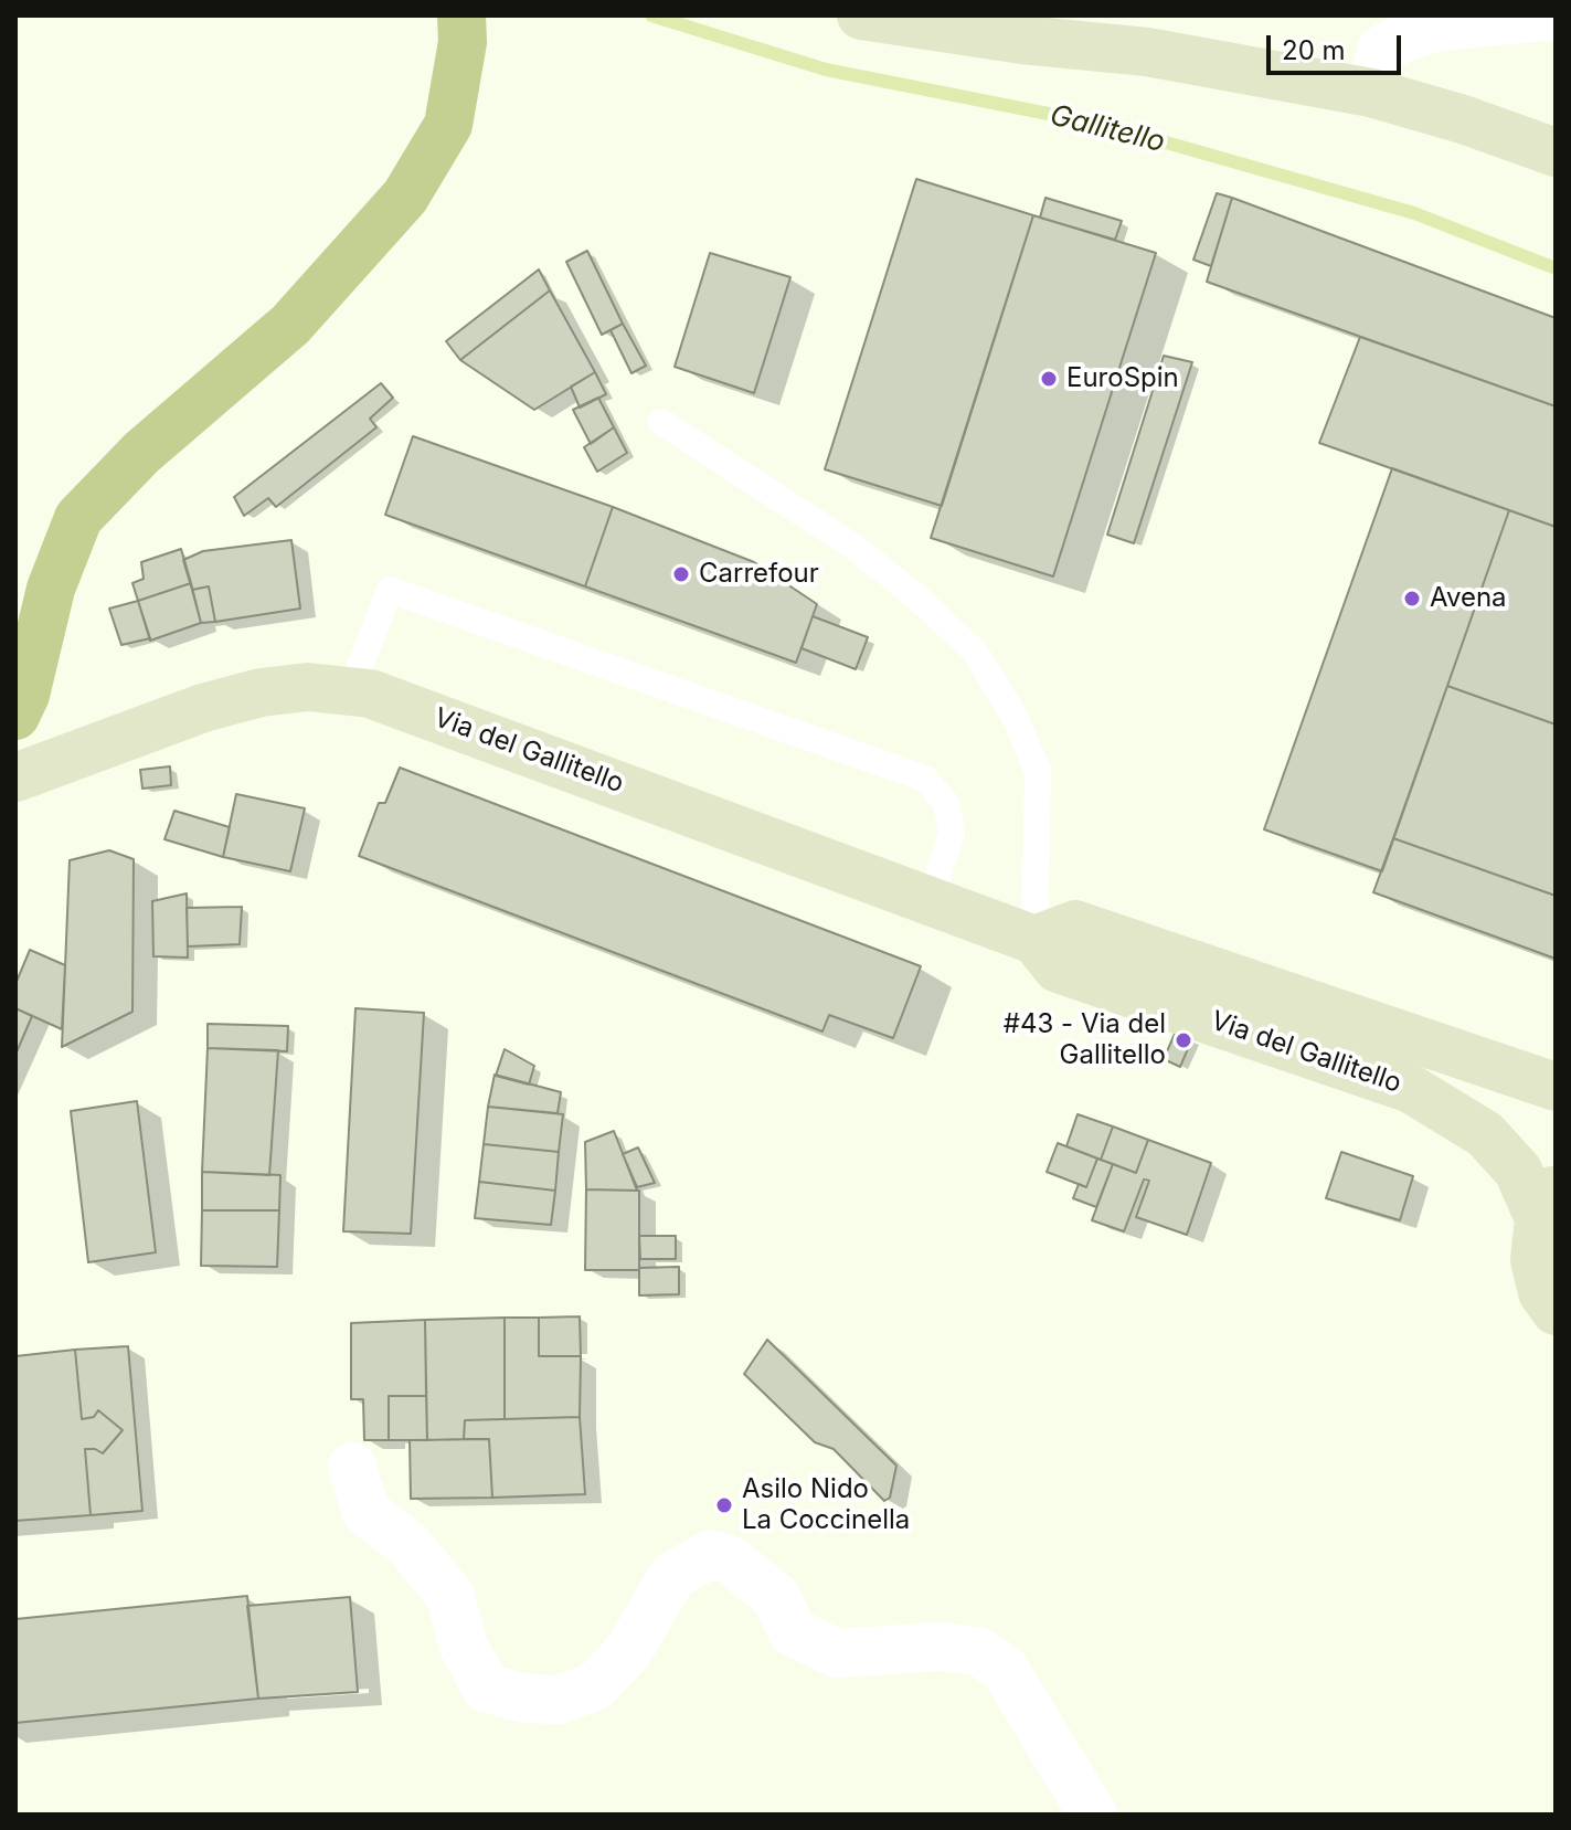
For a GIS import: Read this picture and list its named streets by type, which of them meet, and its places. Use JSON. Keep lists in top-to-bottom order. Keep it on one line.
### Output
{"streets":{"street":["Via del Gallitello"]},"water":["Gallitello"],"places":["EuroSpin","Carrefour","Avena","#43 - Via del Gallitello","Asilo Nido La Coccinella"],"scale_bar":"20 m"}
